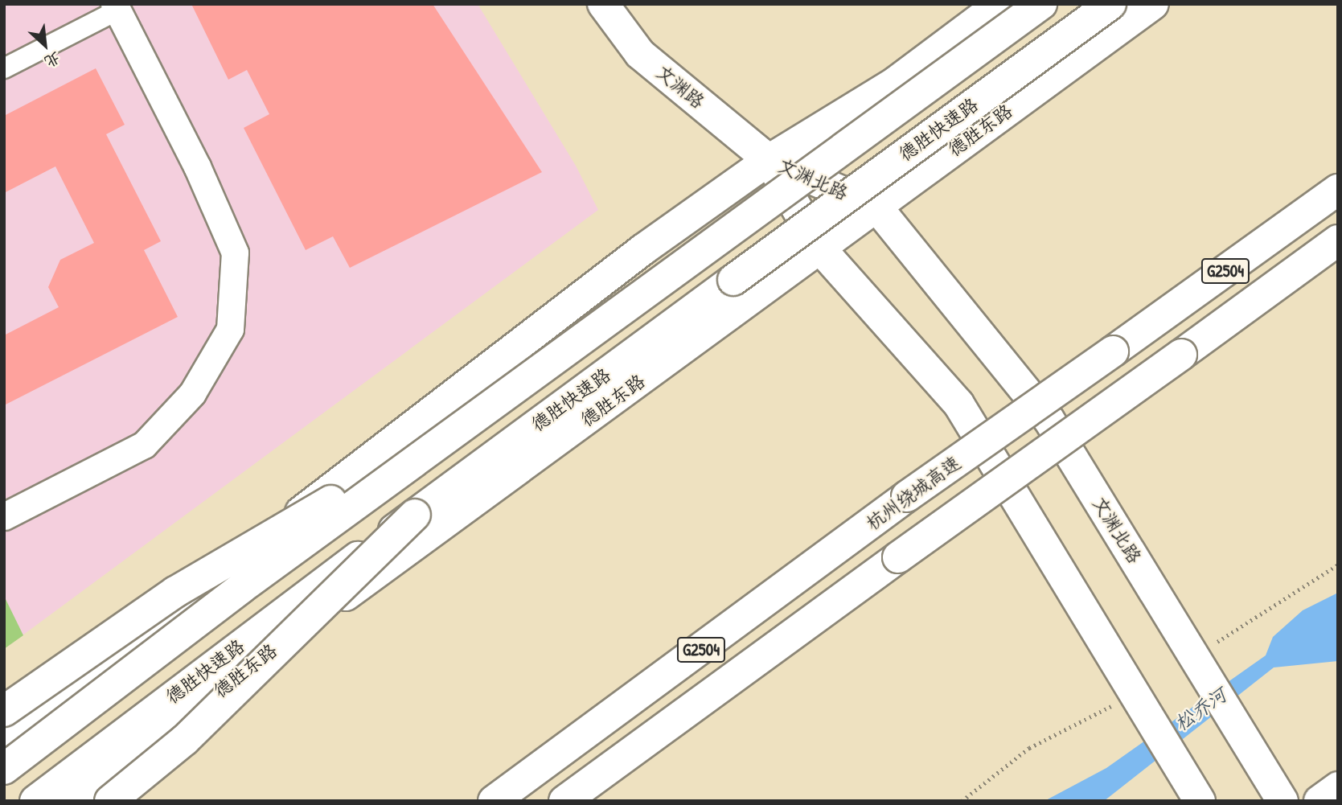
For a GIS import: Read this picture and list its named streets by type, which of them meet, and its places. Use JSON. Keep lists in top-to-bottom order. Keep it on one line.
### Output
{"streets":{"main road":["文渊路","德胜快速路","德胜东路","文渊北路","G2504","杭州绕城高速"]},"crossings":[["文渊路","文渊北路"],["德胜东路","文渊北路"]],"water":["松乔河"],"north":"bottom right"}
